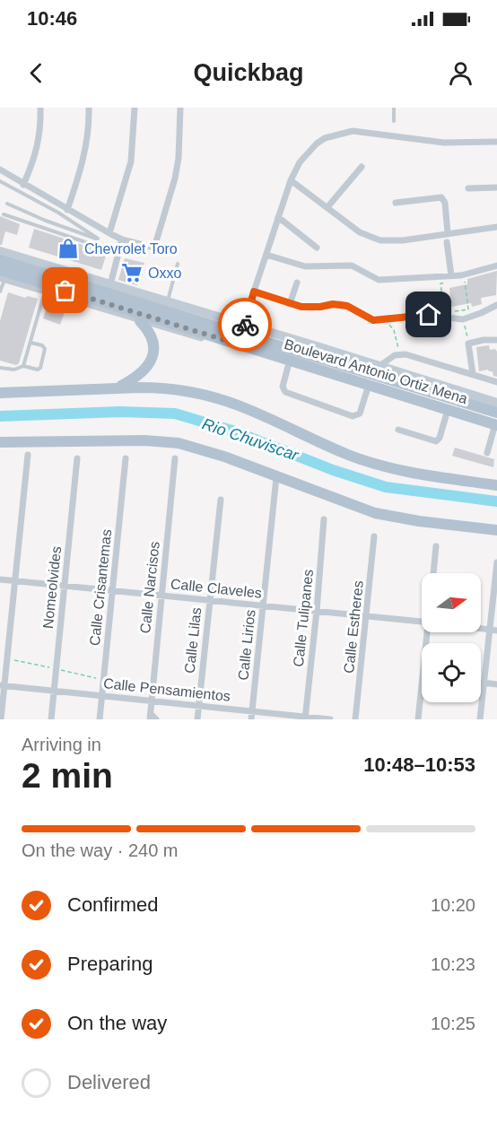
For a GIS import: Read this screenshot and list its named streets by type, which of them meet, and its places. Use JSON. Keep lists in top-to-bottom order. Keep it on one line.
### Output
{"streets":{"main road":["Boulevard Antonio Ortiz Mena"],"street":["Nomeolvides","Calle Crisantemas","Calle Narcisos","Calle Claveles","Calle Tulipanes","Calle Estheres","Calle Lilas","Calle Lirios","Calle Pensamientos"]},"crossings":[["Nomeolvides","Calle Claveles"],["Nomeolvides","Calle Pensamientos"],["Calle Crisantemas","Calle Claveles"],["Calle Crisantemas","Calle Pensamientos"],["Calle Narcisos","Calle Claveles"],["Calle Narcisos","Calle Pensamientos"],["Calle Claveles","Calle Tulipanes"],["Calle Claveles","Calle Estheres"],["Calle Claveles","Calle Lilas"],["Calle Claveles","Calle Lirios"],["Calle Tulipanes","Calle Pensamientos"],["Calle Lilas","Calle Pensamientos"],["Calle Lirios","Calle Pensamientos"]],"water":["Rio Chuviscar"],"places":{"shop":["Chevrolet Toro"],"supermarket":["Oxxo"]},"north":"right","page":{"status":"10:46","header":"Quickbag","heading":["2 min","Arriving in","10:48–10:53"],"bar":"On the way · 240 m","list":[["Confirmed","10:20"],["Preparing","10:23"],["On the way","10:25"],"Delivered"]}}
